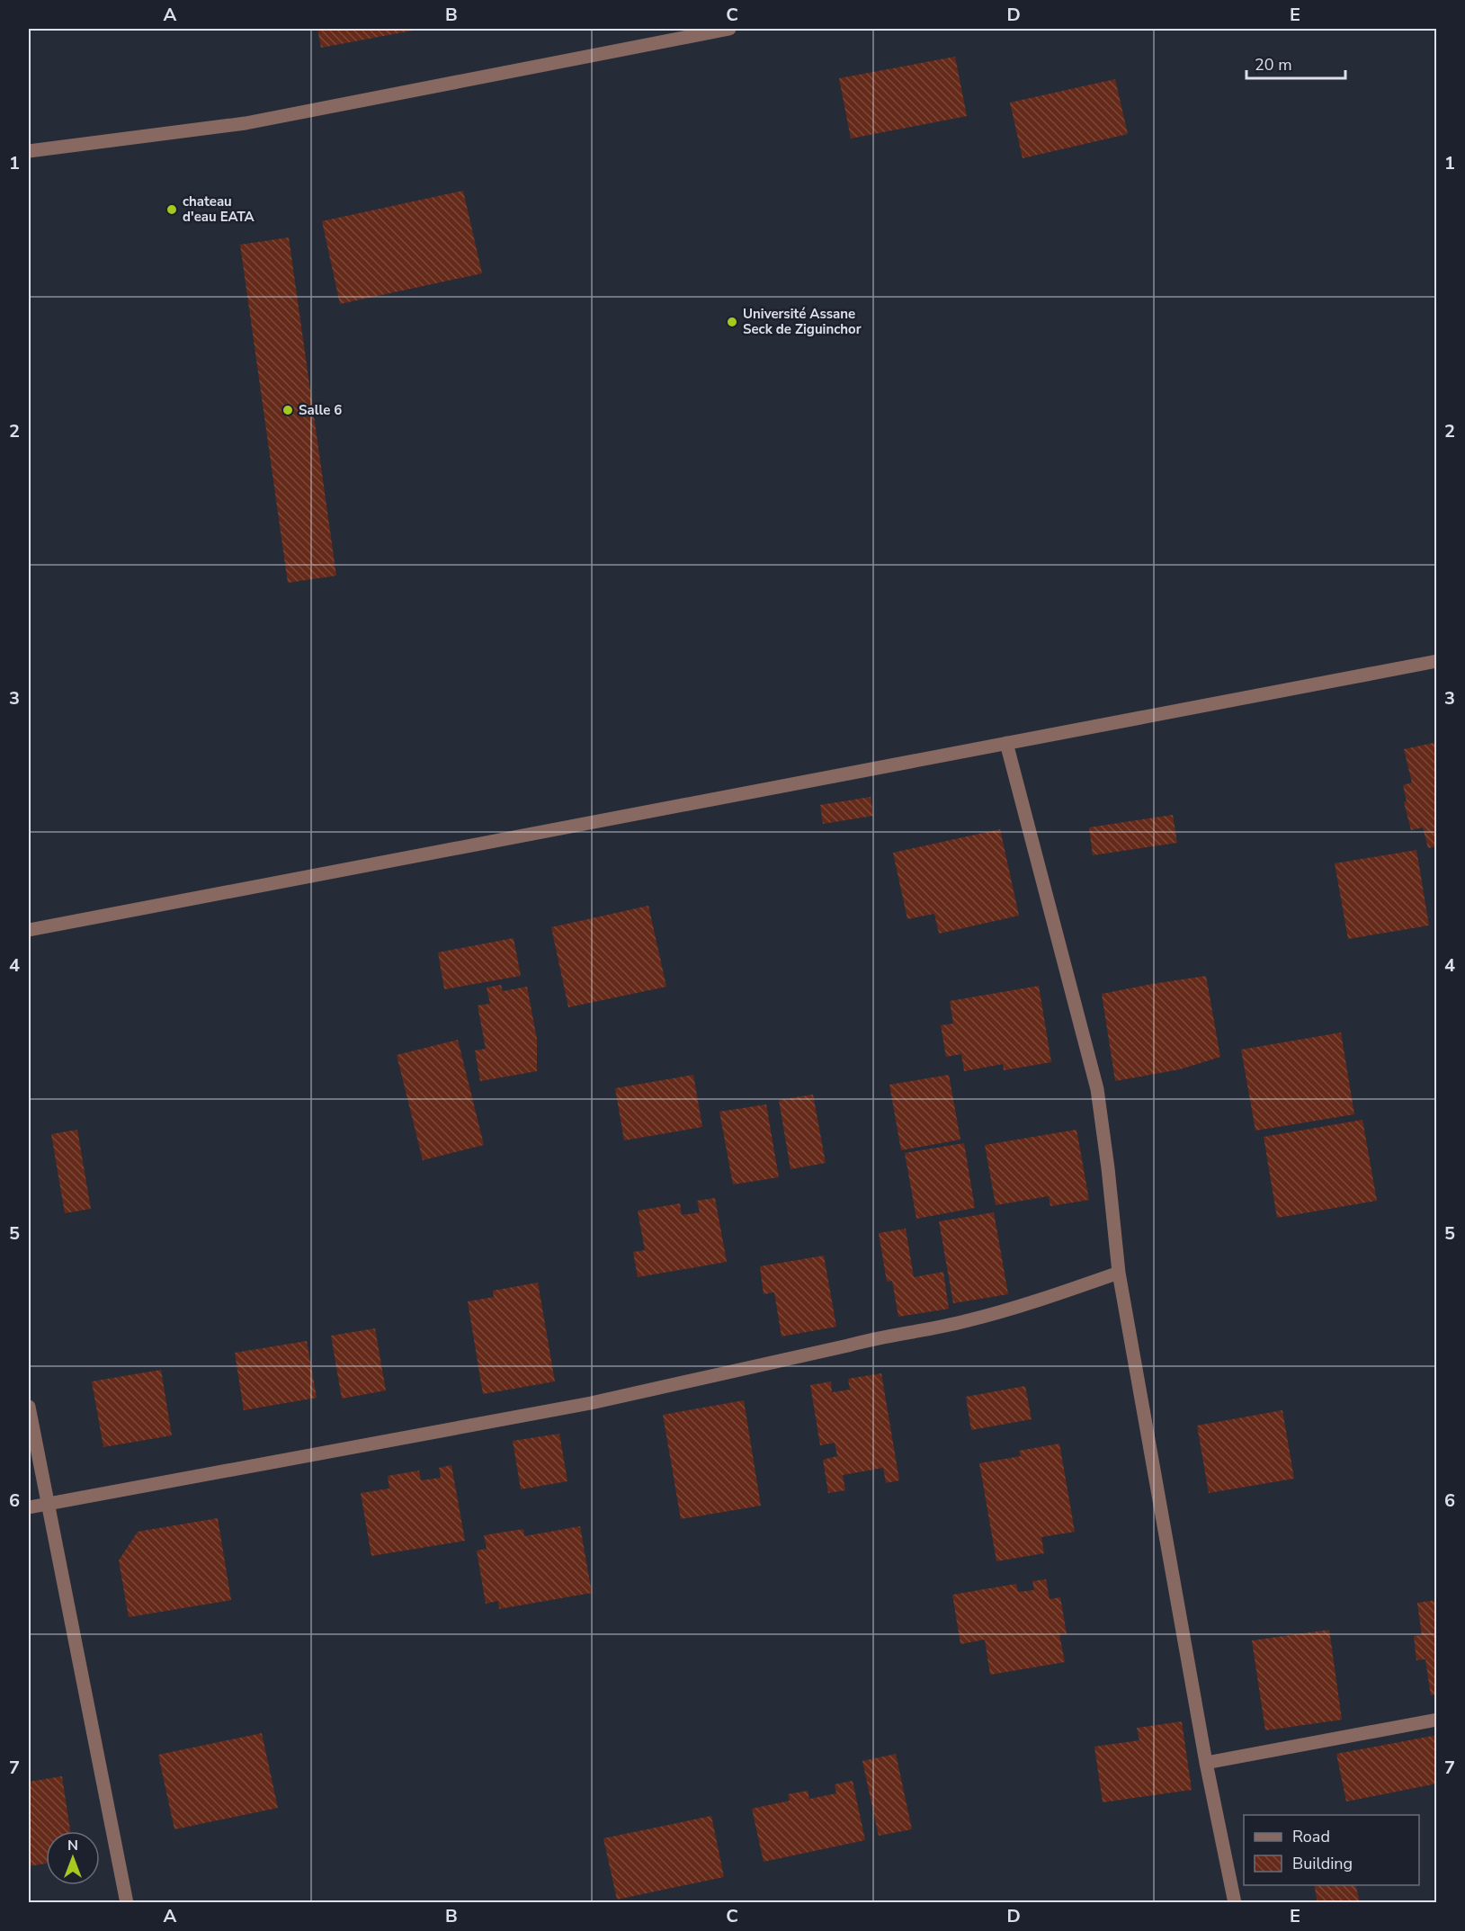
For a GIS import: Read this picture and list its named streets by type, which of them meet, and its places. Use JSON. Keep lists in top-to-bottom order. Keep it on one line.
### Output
{"places":["chateau d'eau EATA","Université Assane Seck de Ziguinchor","Salle 6"],"legend":["Road","Building"],"scale_bar":"20 m","north":"top","grid":{"columns":["A","B","C","D","E"],"rows":["1","2","3","4","5","6","7"]}}
